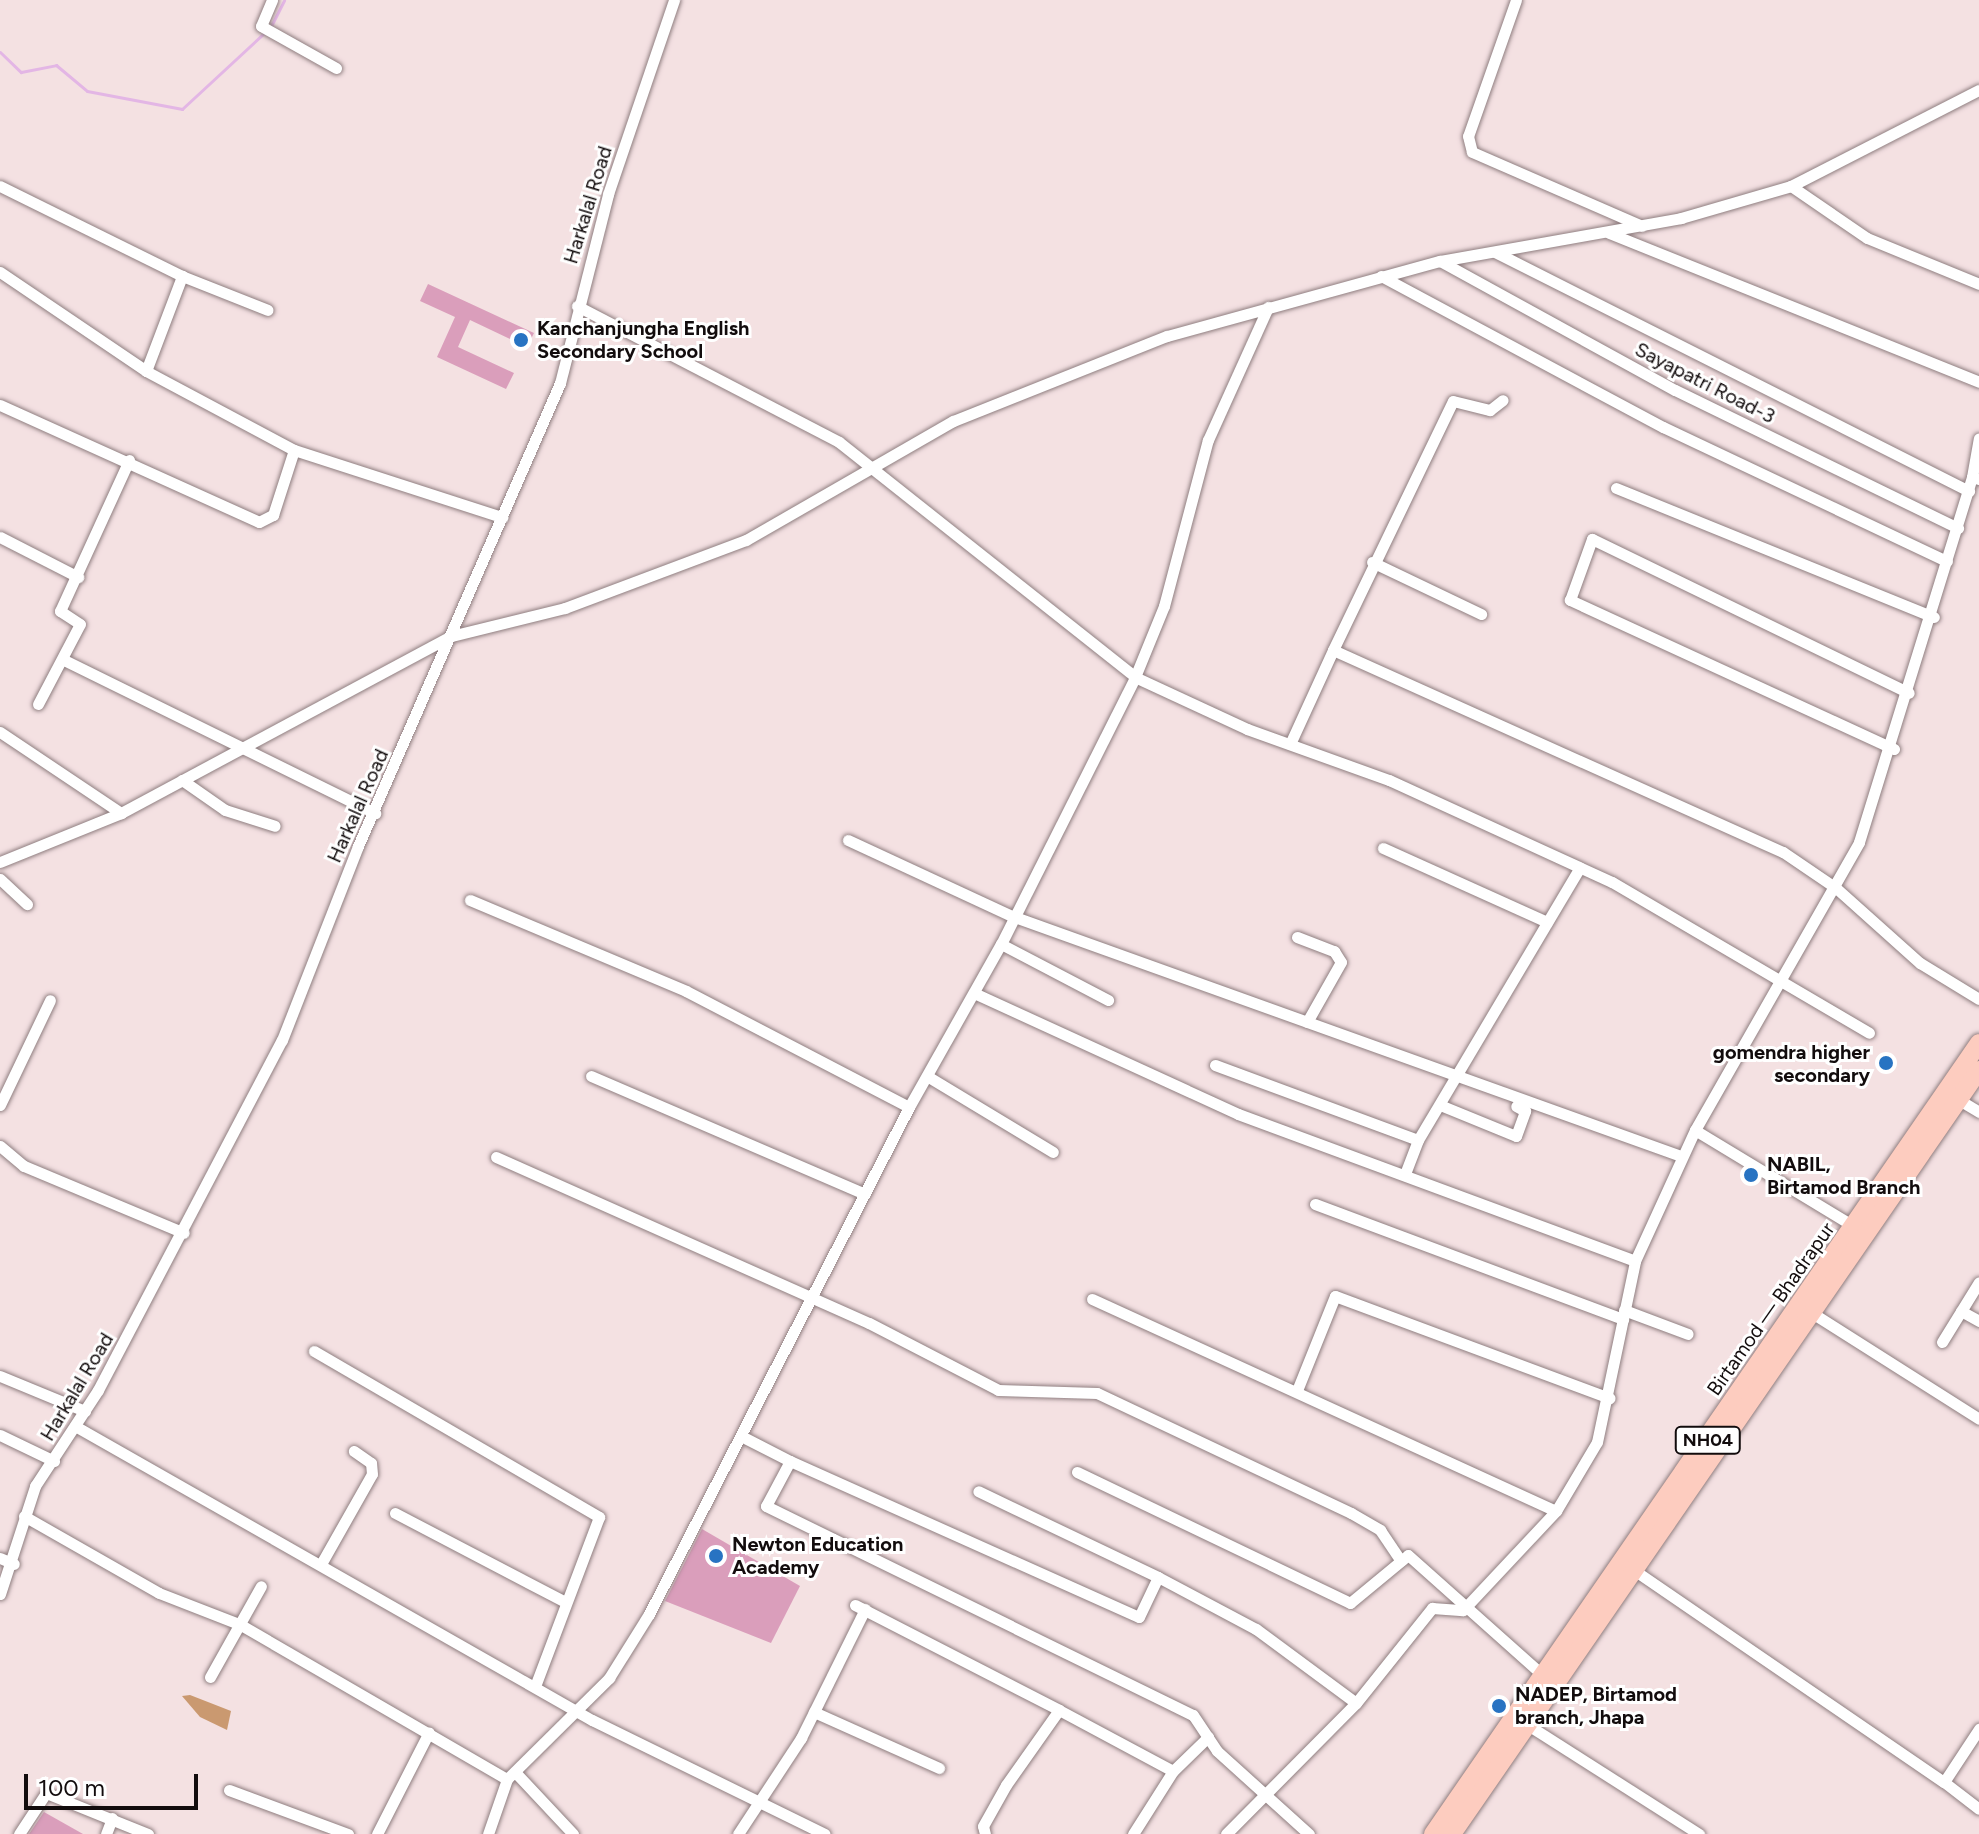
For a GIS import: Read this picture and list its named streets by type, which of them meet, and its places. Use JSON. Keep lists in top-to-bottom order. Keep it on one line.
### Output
{"streets":{"main road":["Birtamod — Bhadrapur","NH04"],"street":["Harkalal Road","Sayapatri Road-3"]},"places":["Kanchanjungha English Secondary School","gomendra higher secondary","NABIL, Birtamod Branch","Newton Education Academy","NADEP, Birtamod branch, Jhapa"],"scale_bar":"100 m"}
